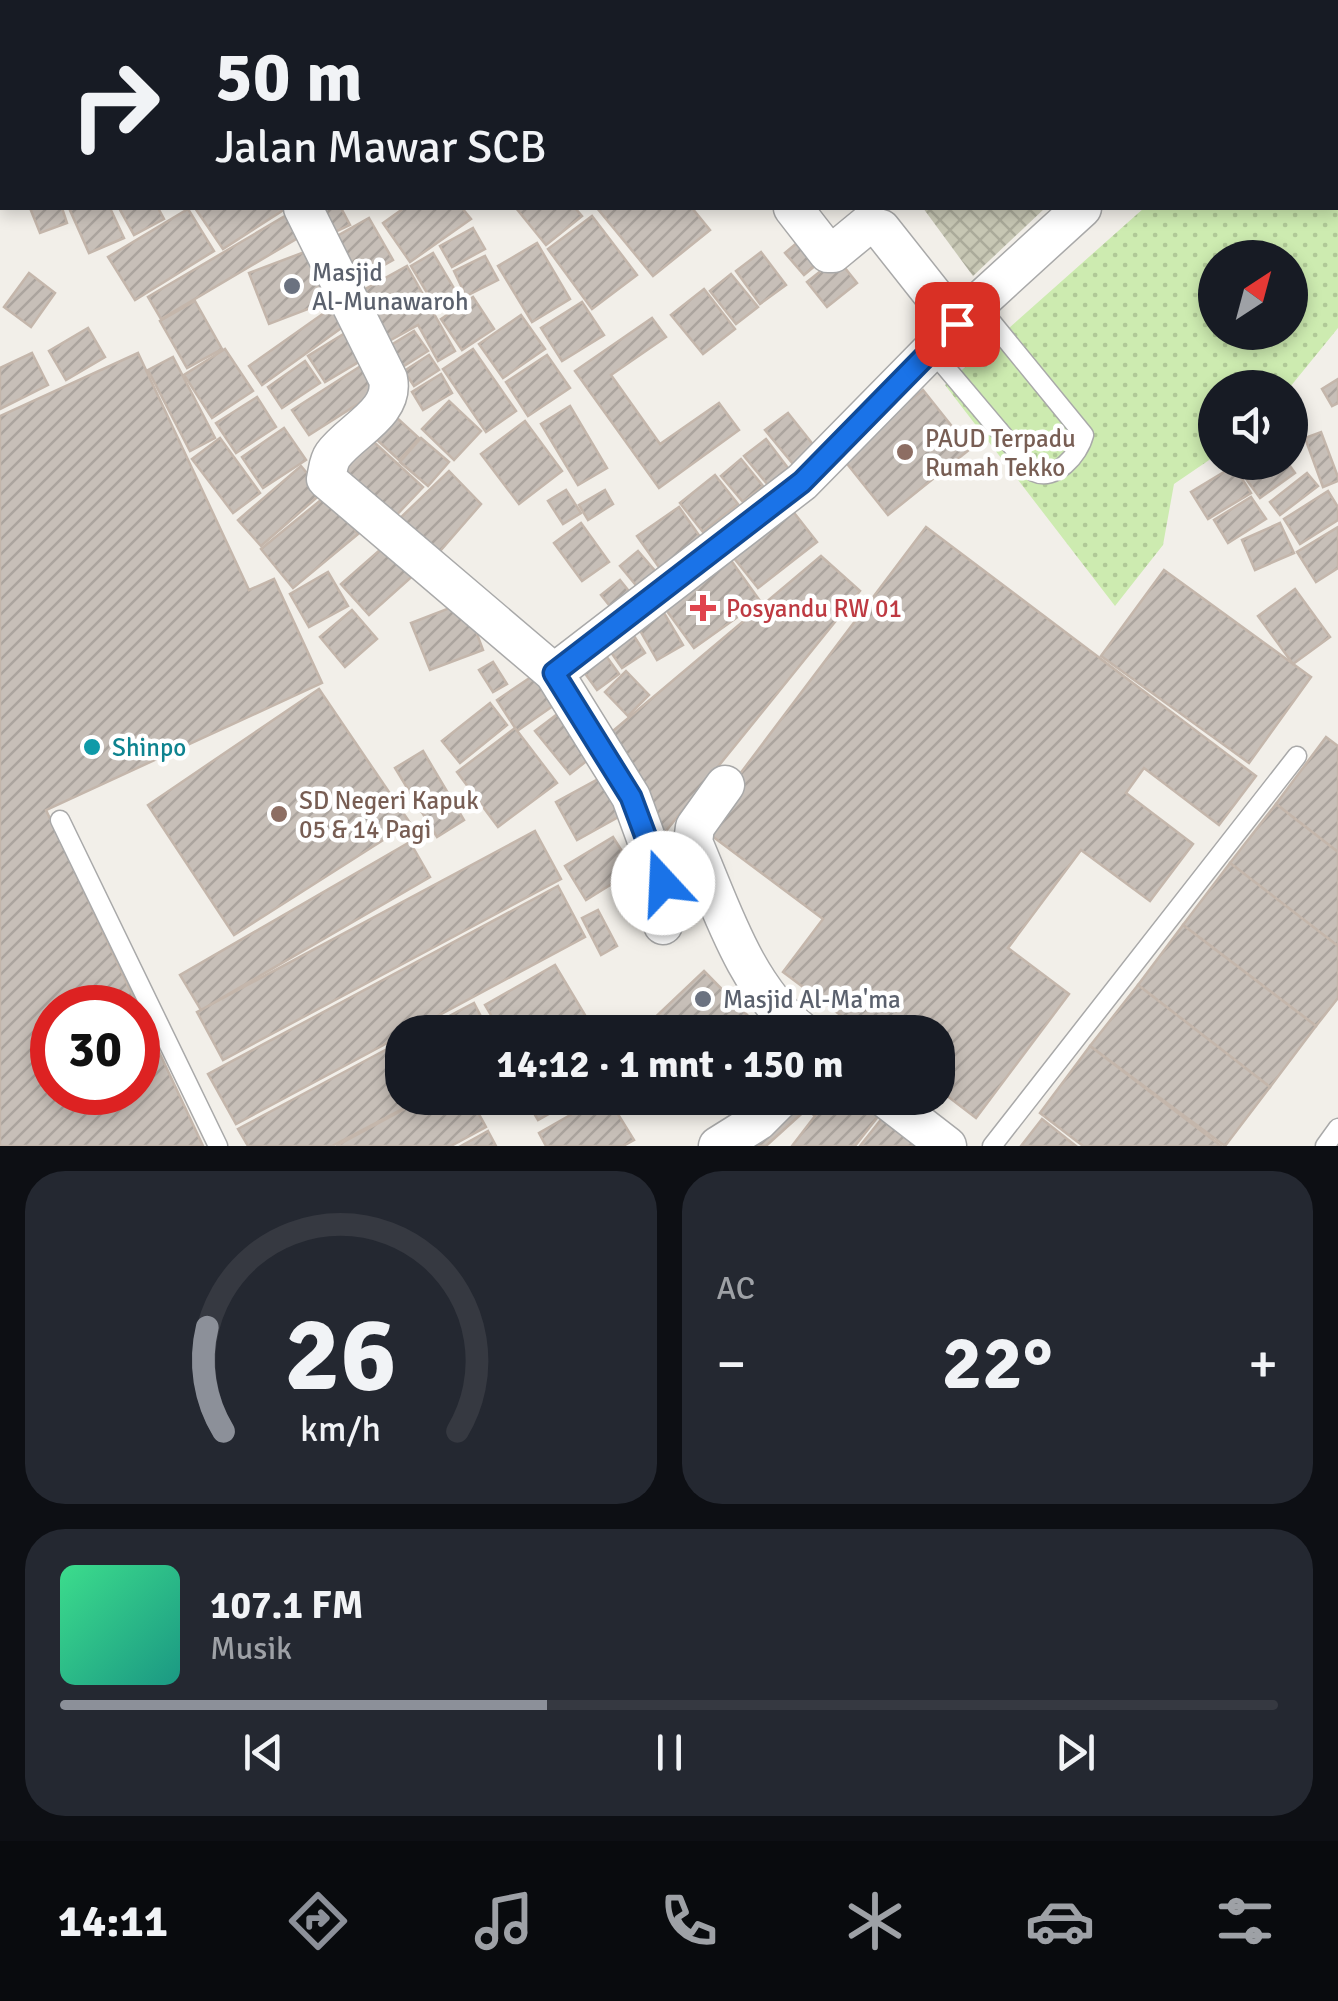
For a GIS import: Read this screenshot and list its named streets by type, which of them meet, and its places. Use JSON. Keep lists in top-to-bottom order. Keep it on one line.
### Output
{"places":{"other":["Masjid Al-Munawaroh","PAUD Terpadu Rumah Tekko","Shinpo","SD Negeri Kapuk 05 & 14 Pagi","Masjid Al-Ma'ma"],"health":["Posyandu RW 01"]},"north":"top right","page":{"turn":["50 m","Jalan Mawar SCB"],"limit":"30","trip":"14:12 · 1 mnt · 150 m","tile":"AC","heat":["−","22°","+"],"song":["107.1 FM","Musik"],"tabs":"14:11","gauge":["26","km/h"]}}
